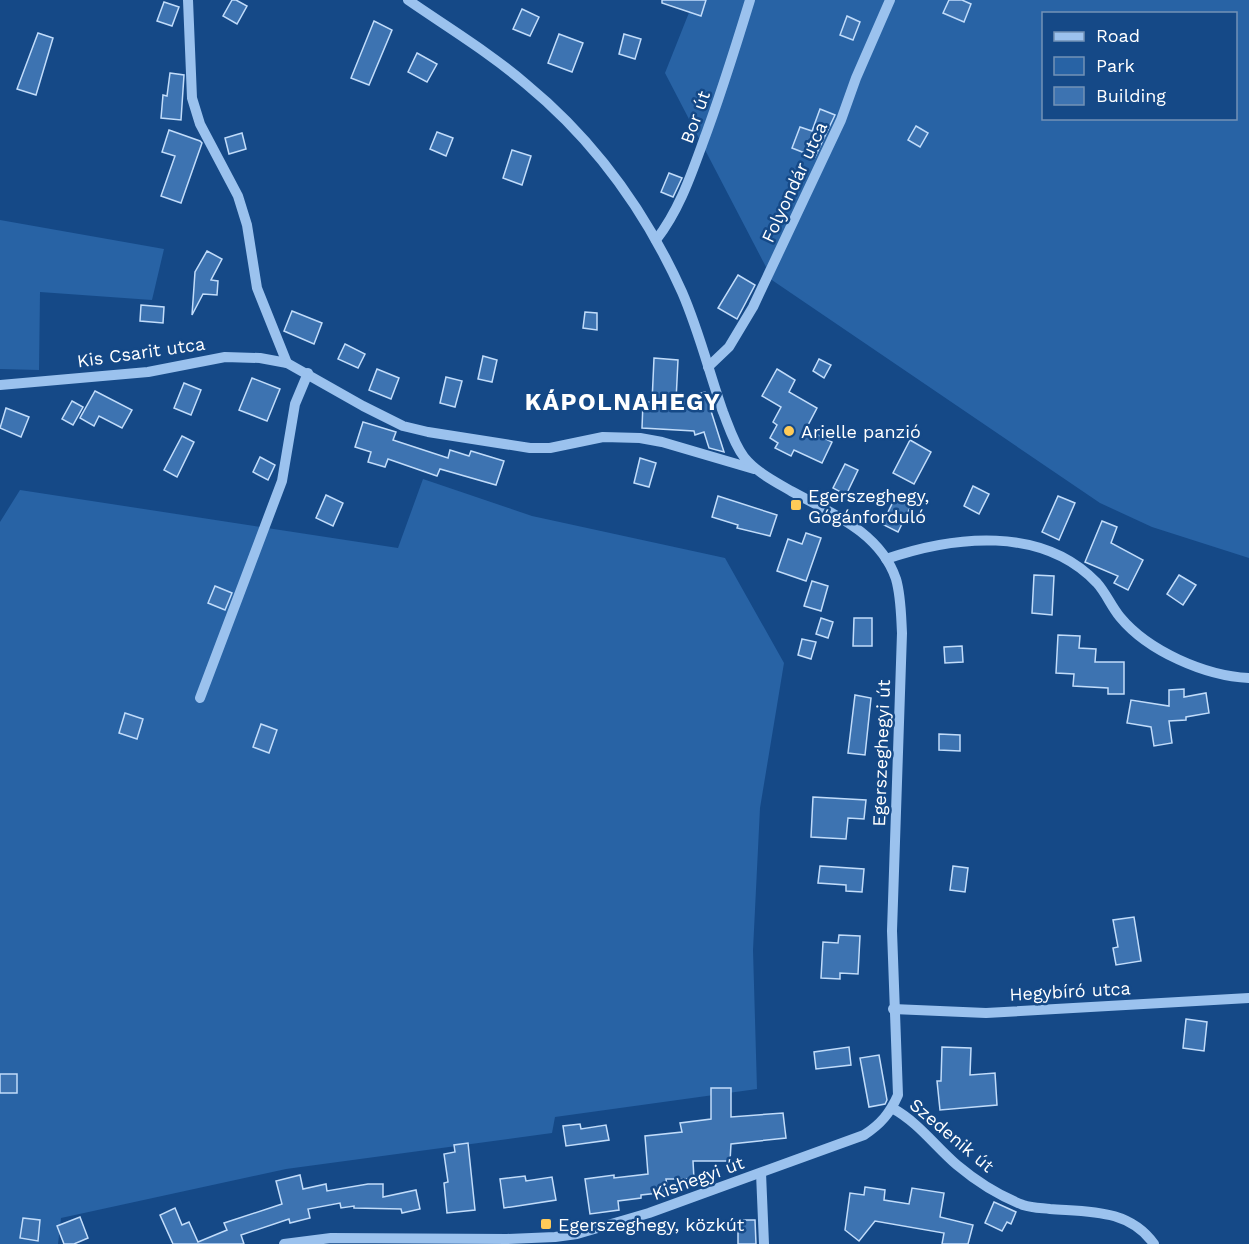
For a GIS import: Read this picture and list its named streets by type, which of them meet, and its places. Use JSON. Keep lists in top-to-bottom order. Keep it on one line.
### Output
{"streets":{"street":["Bor út","Folyondár utca","Kis Csarit utca","Egerszeghegyi út","Hegybíró utca","Szedenik út","Kishegyi út"]},"crossings":[["Bor út","Egerszeghegyi út"],["Folyondár utca","Egerszeghegyi út"],["Kis Csarit utca","Egerszeghegyi út"],["Egerszeghegyi út","Hegybíró utca"],["Egerszeghegyi út","Szedenik út"],["Egerszeghegyi út","Kishegyi út"],["Szedenik út","Kishegyi út"]],"districts":["KÁPOLNAHEGY"],"places":{"other":["Arielle panzió"],"transit":["Egerszeghegy, Gógánforduló","Egerszeghegy, közkút"]},"legend":["Road","Park","Building"]}
